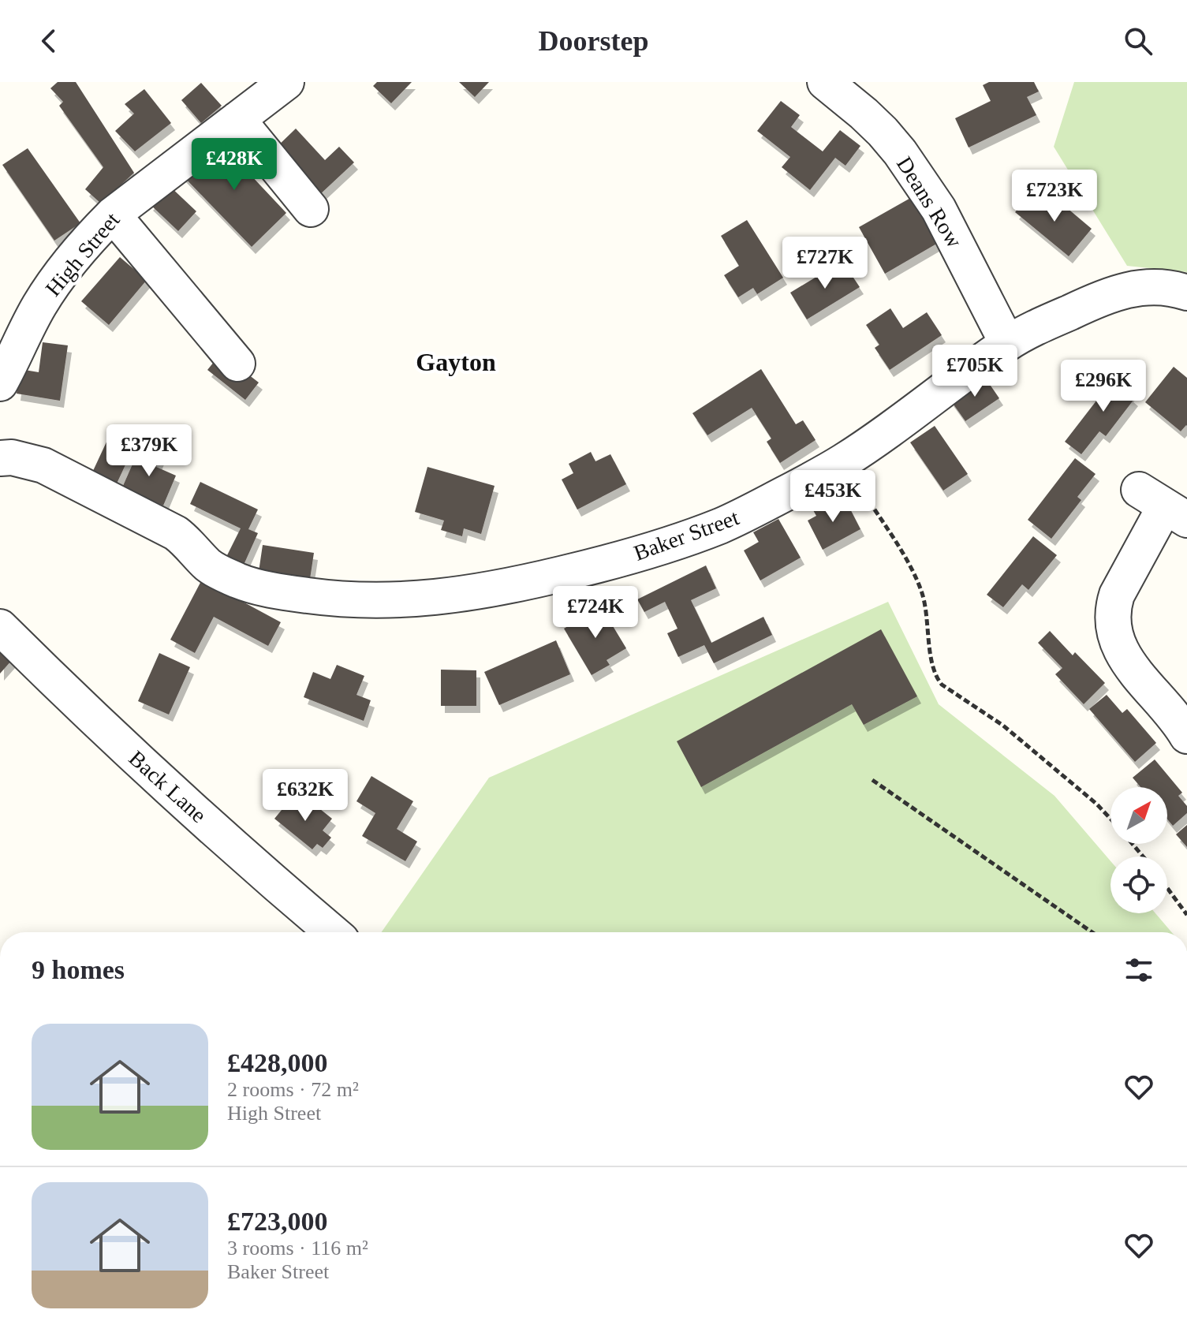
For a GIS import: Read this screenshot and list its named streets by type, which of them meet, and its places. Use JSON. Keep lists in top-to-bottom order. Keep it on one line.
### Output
{"streets":{"street":["Deans Row","High Street","Baker Street","Back Lane"]},"crossings":[["Deans Row","Baker Street"]],"districts":["Gayton"],"north":"top right","page":{"header":"Doorstep","price":["£428K","£723K","£727K","£705K","£296K","£379K","£453K","£724K","£632K"],"heading":"9 homes","list":[{"name":"£428,000","note":"2 rooms · 72 m² · High Street"},{"name":"£723,000","note":"3 rooms · 116 m² · Baker Street"}]}}
